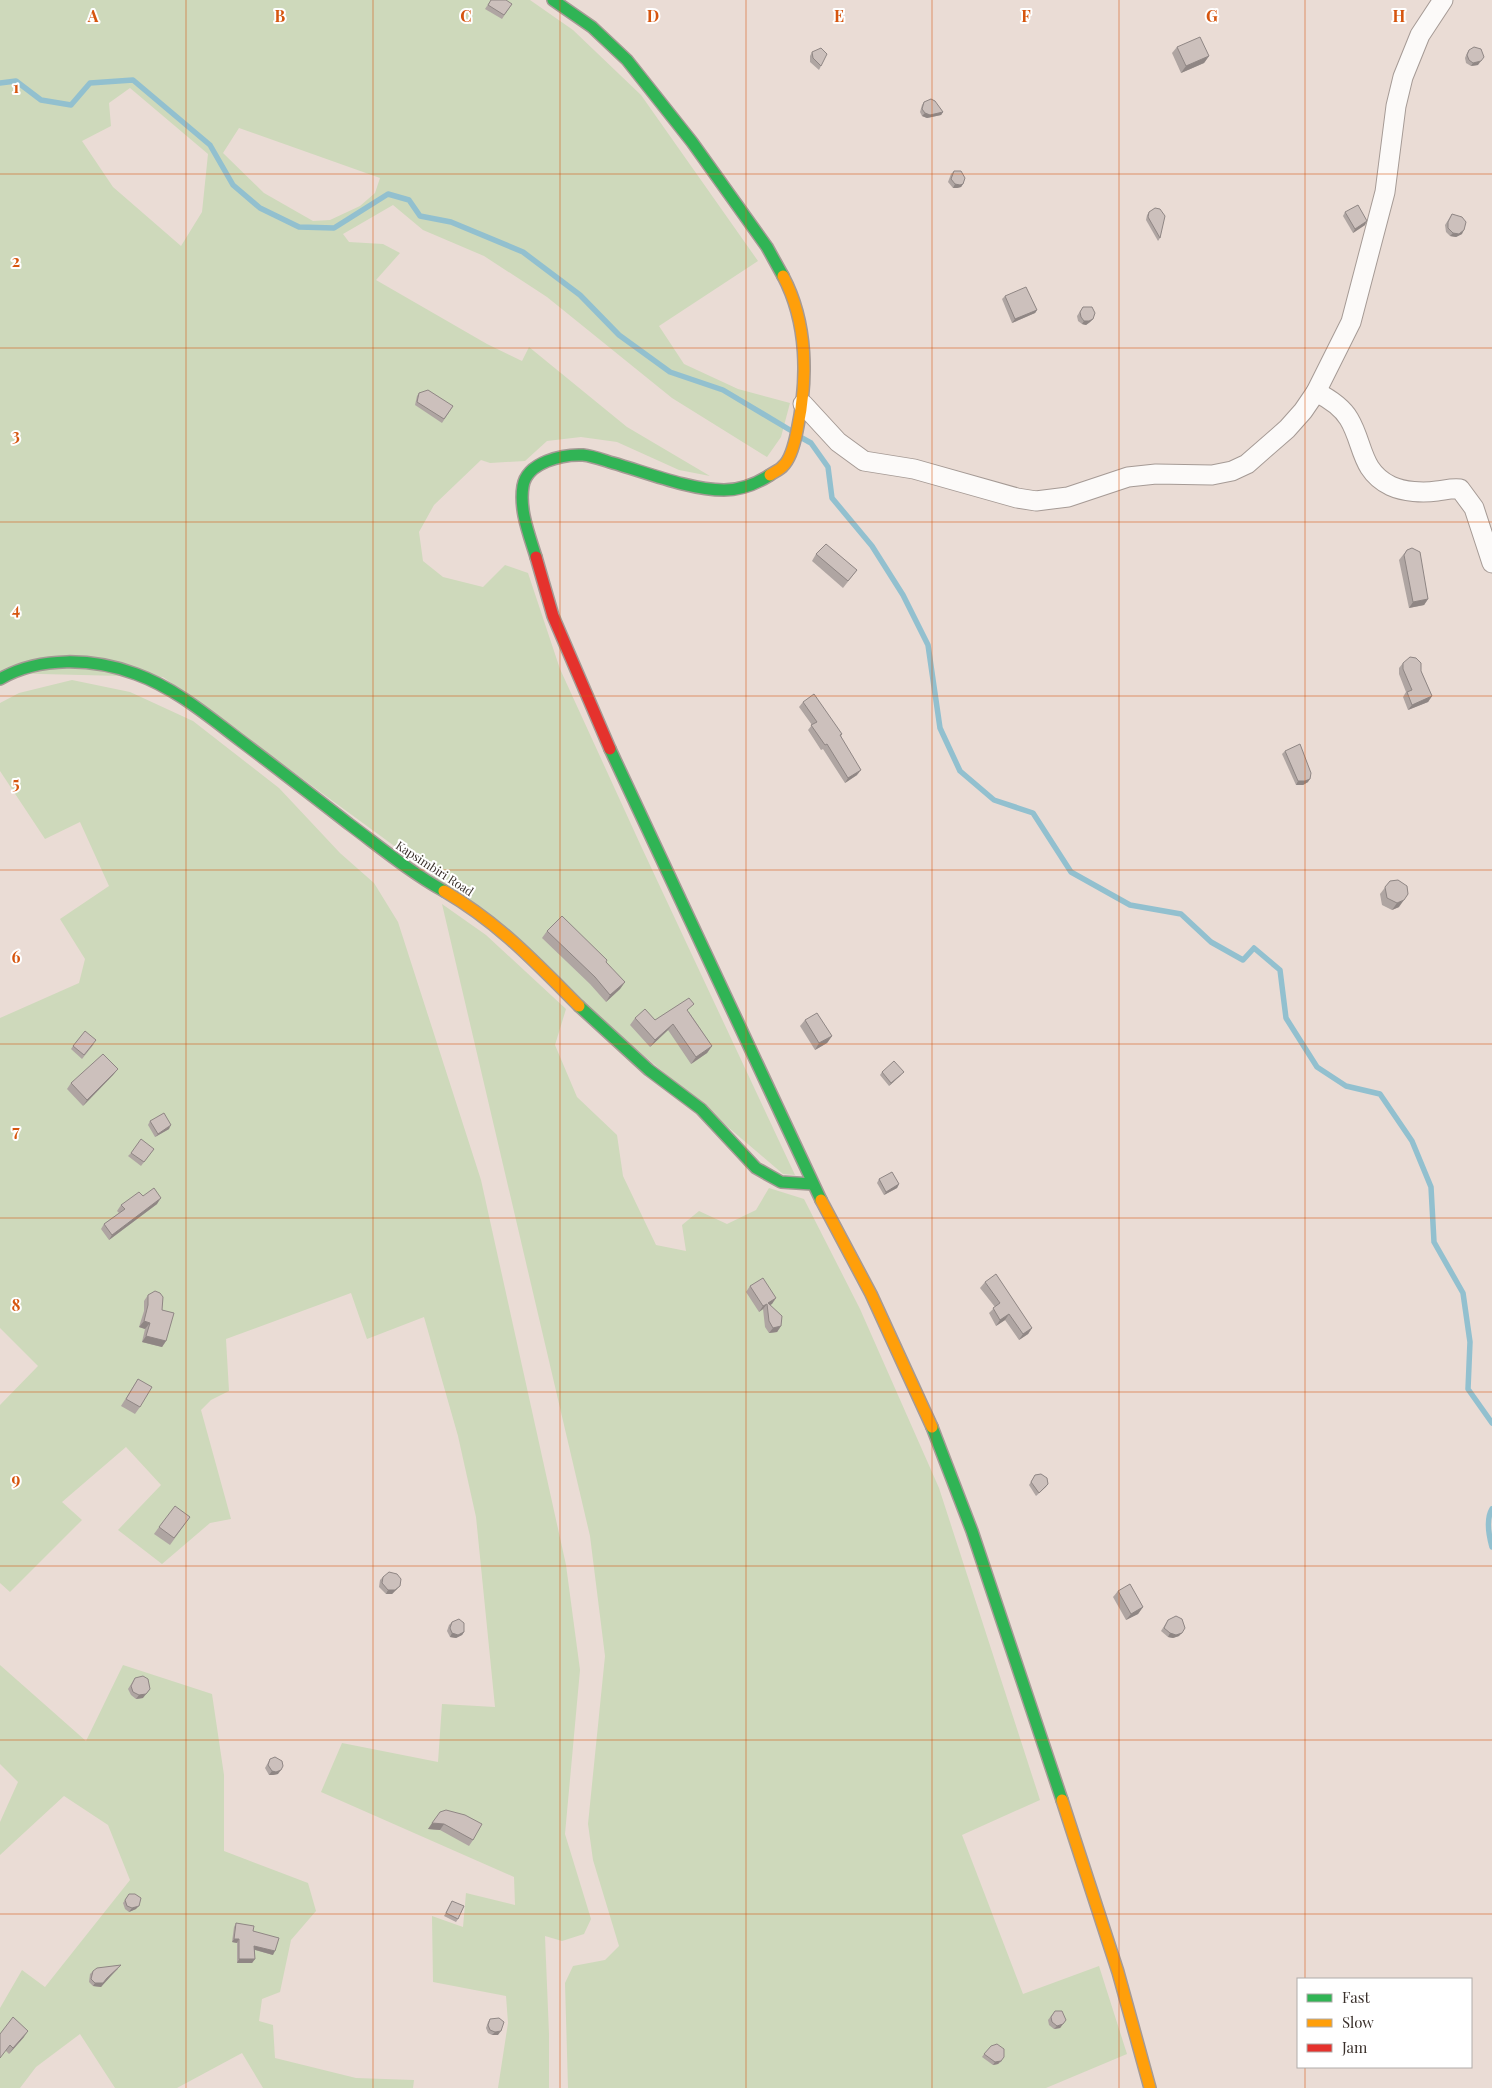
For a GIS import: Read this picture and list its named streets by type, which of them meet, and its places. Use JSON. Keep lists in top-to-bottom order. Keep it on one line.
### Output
{"streets":{"street":["Kapsimbiri Road"]},"legend":["Fast","Slow","Jam"],"grid":{"columns":["A","B","C","D","E","F","G","H"],"rows":["1","2","3","4","5","6","7","8","9"]}}
